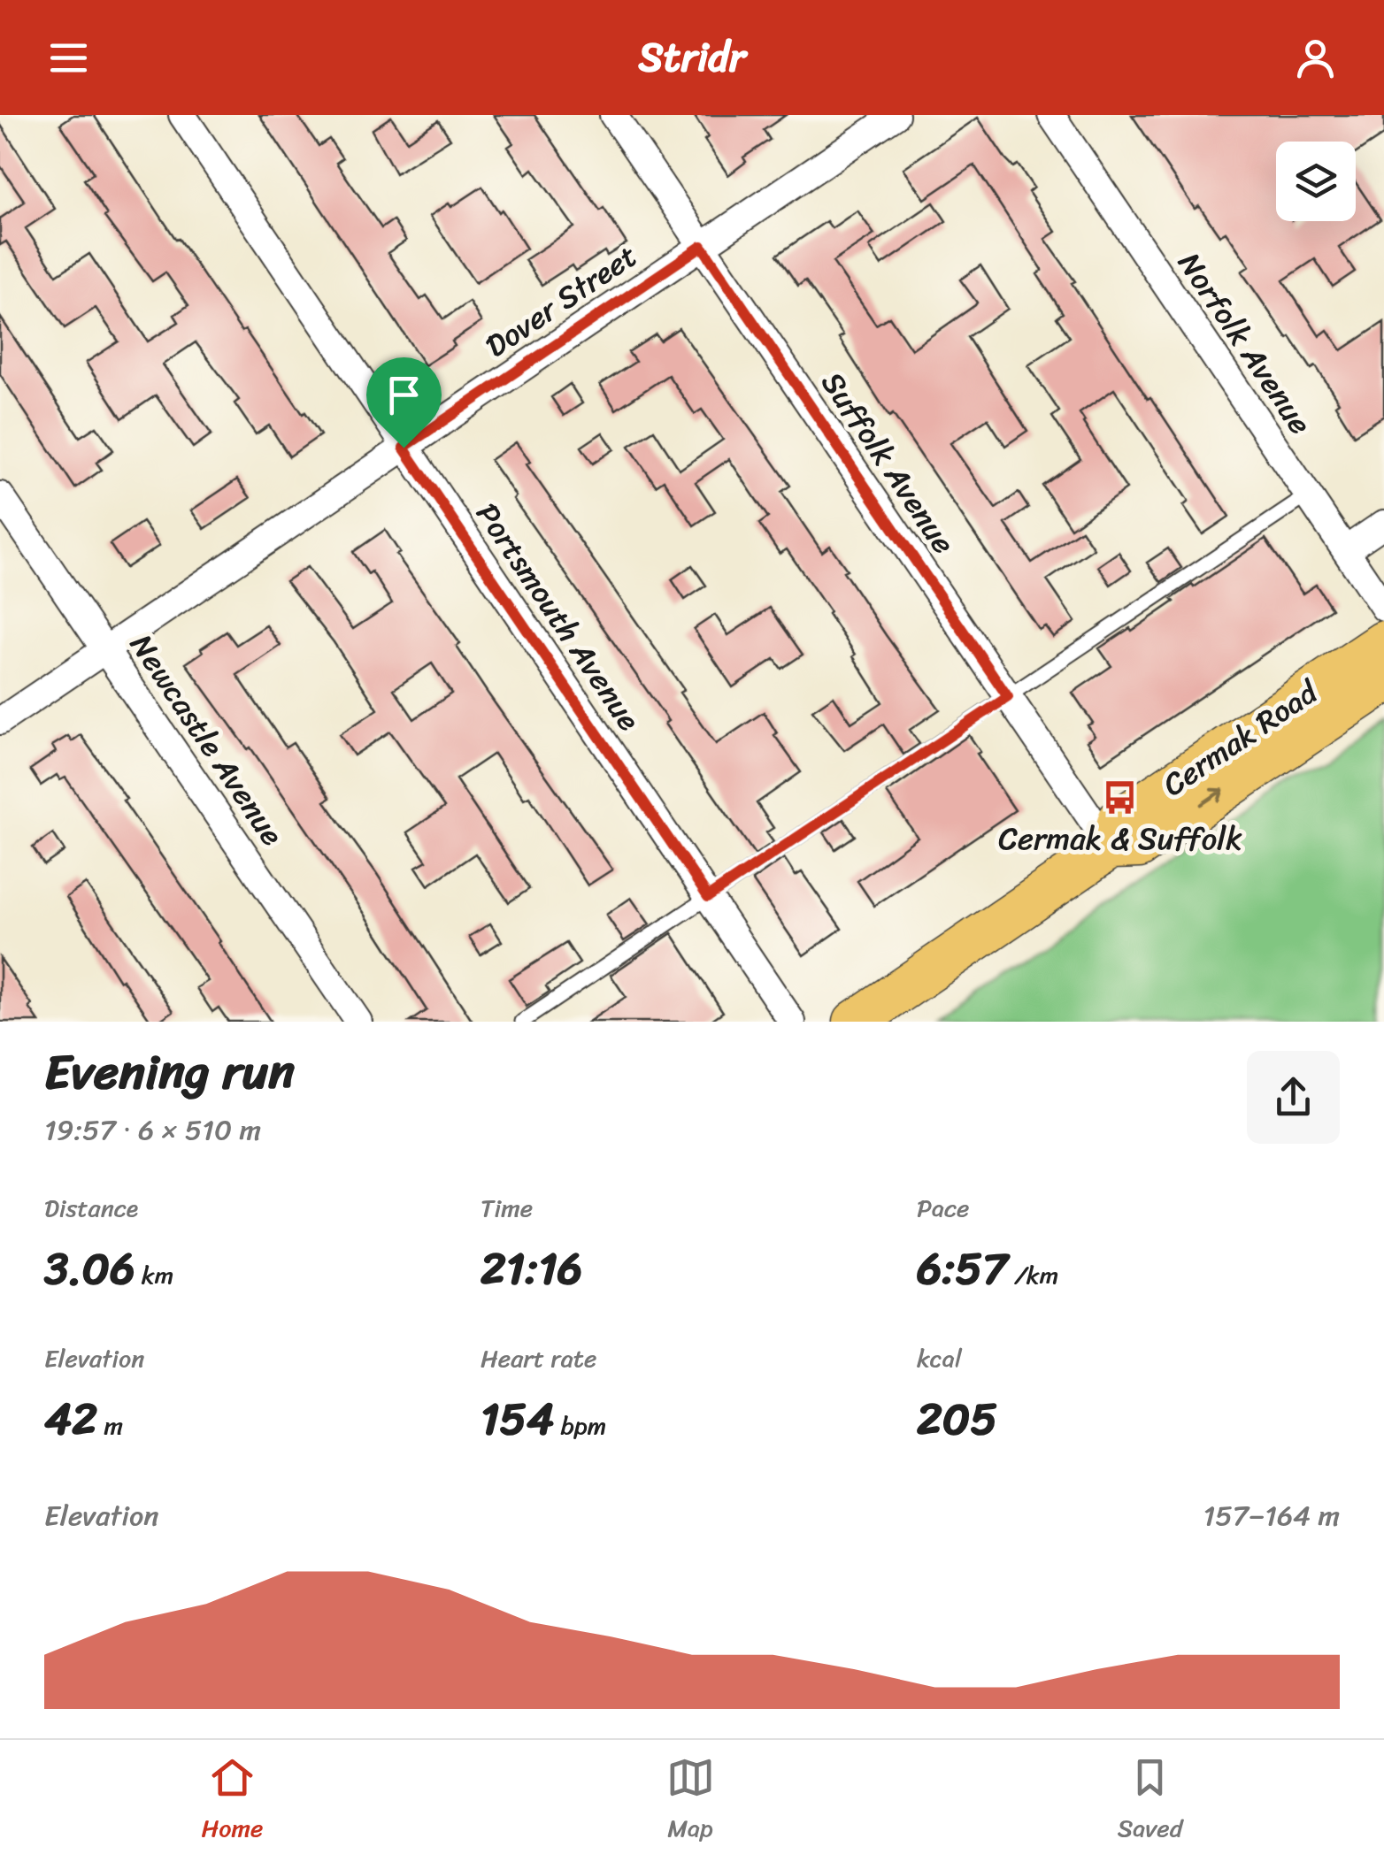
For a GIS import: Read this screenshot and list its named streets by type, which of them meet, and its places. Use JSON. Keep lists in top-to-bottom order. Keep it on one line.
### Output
{"streets":{"main road":["Cermak Road"],"street":["Dover Street","Norfolk Avenue","Suffolk Avenue","Portsmouth Avenue","Newcastle Avenue"]},"crossings":[["Dover Street","Suffolk Avenue"],["Dover Street","Portsmouth Avenue"],["Dover Street","Newcastle Avenue"],["Suffolk Avenue","Cermak Road"]],"places":{"bus stop":["Cermak & Suffolk"]},"page":{"header":"Stridr","heading":["Evening run","19:57 · 6 × 510 m"],"stats":[["Distance","3.06 km"],["Time","21:16"],["Pace","6:57 /km"],["Elevation","42 m"],["Heart rate","154 bpm"],["kcal","205"]],"chart":["Elevation","157–164 m"],"tabs":["Home","Map","Saved"]}}
